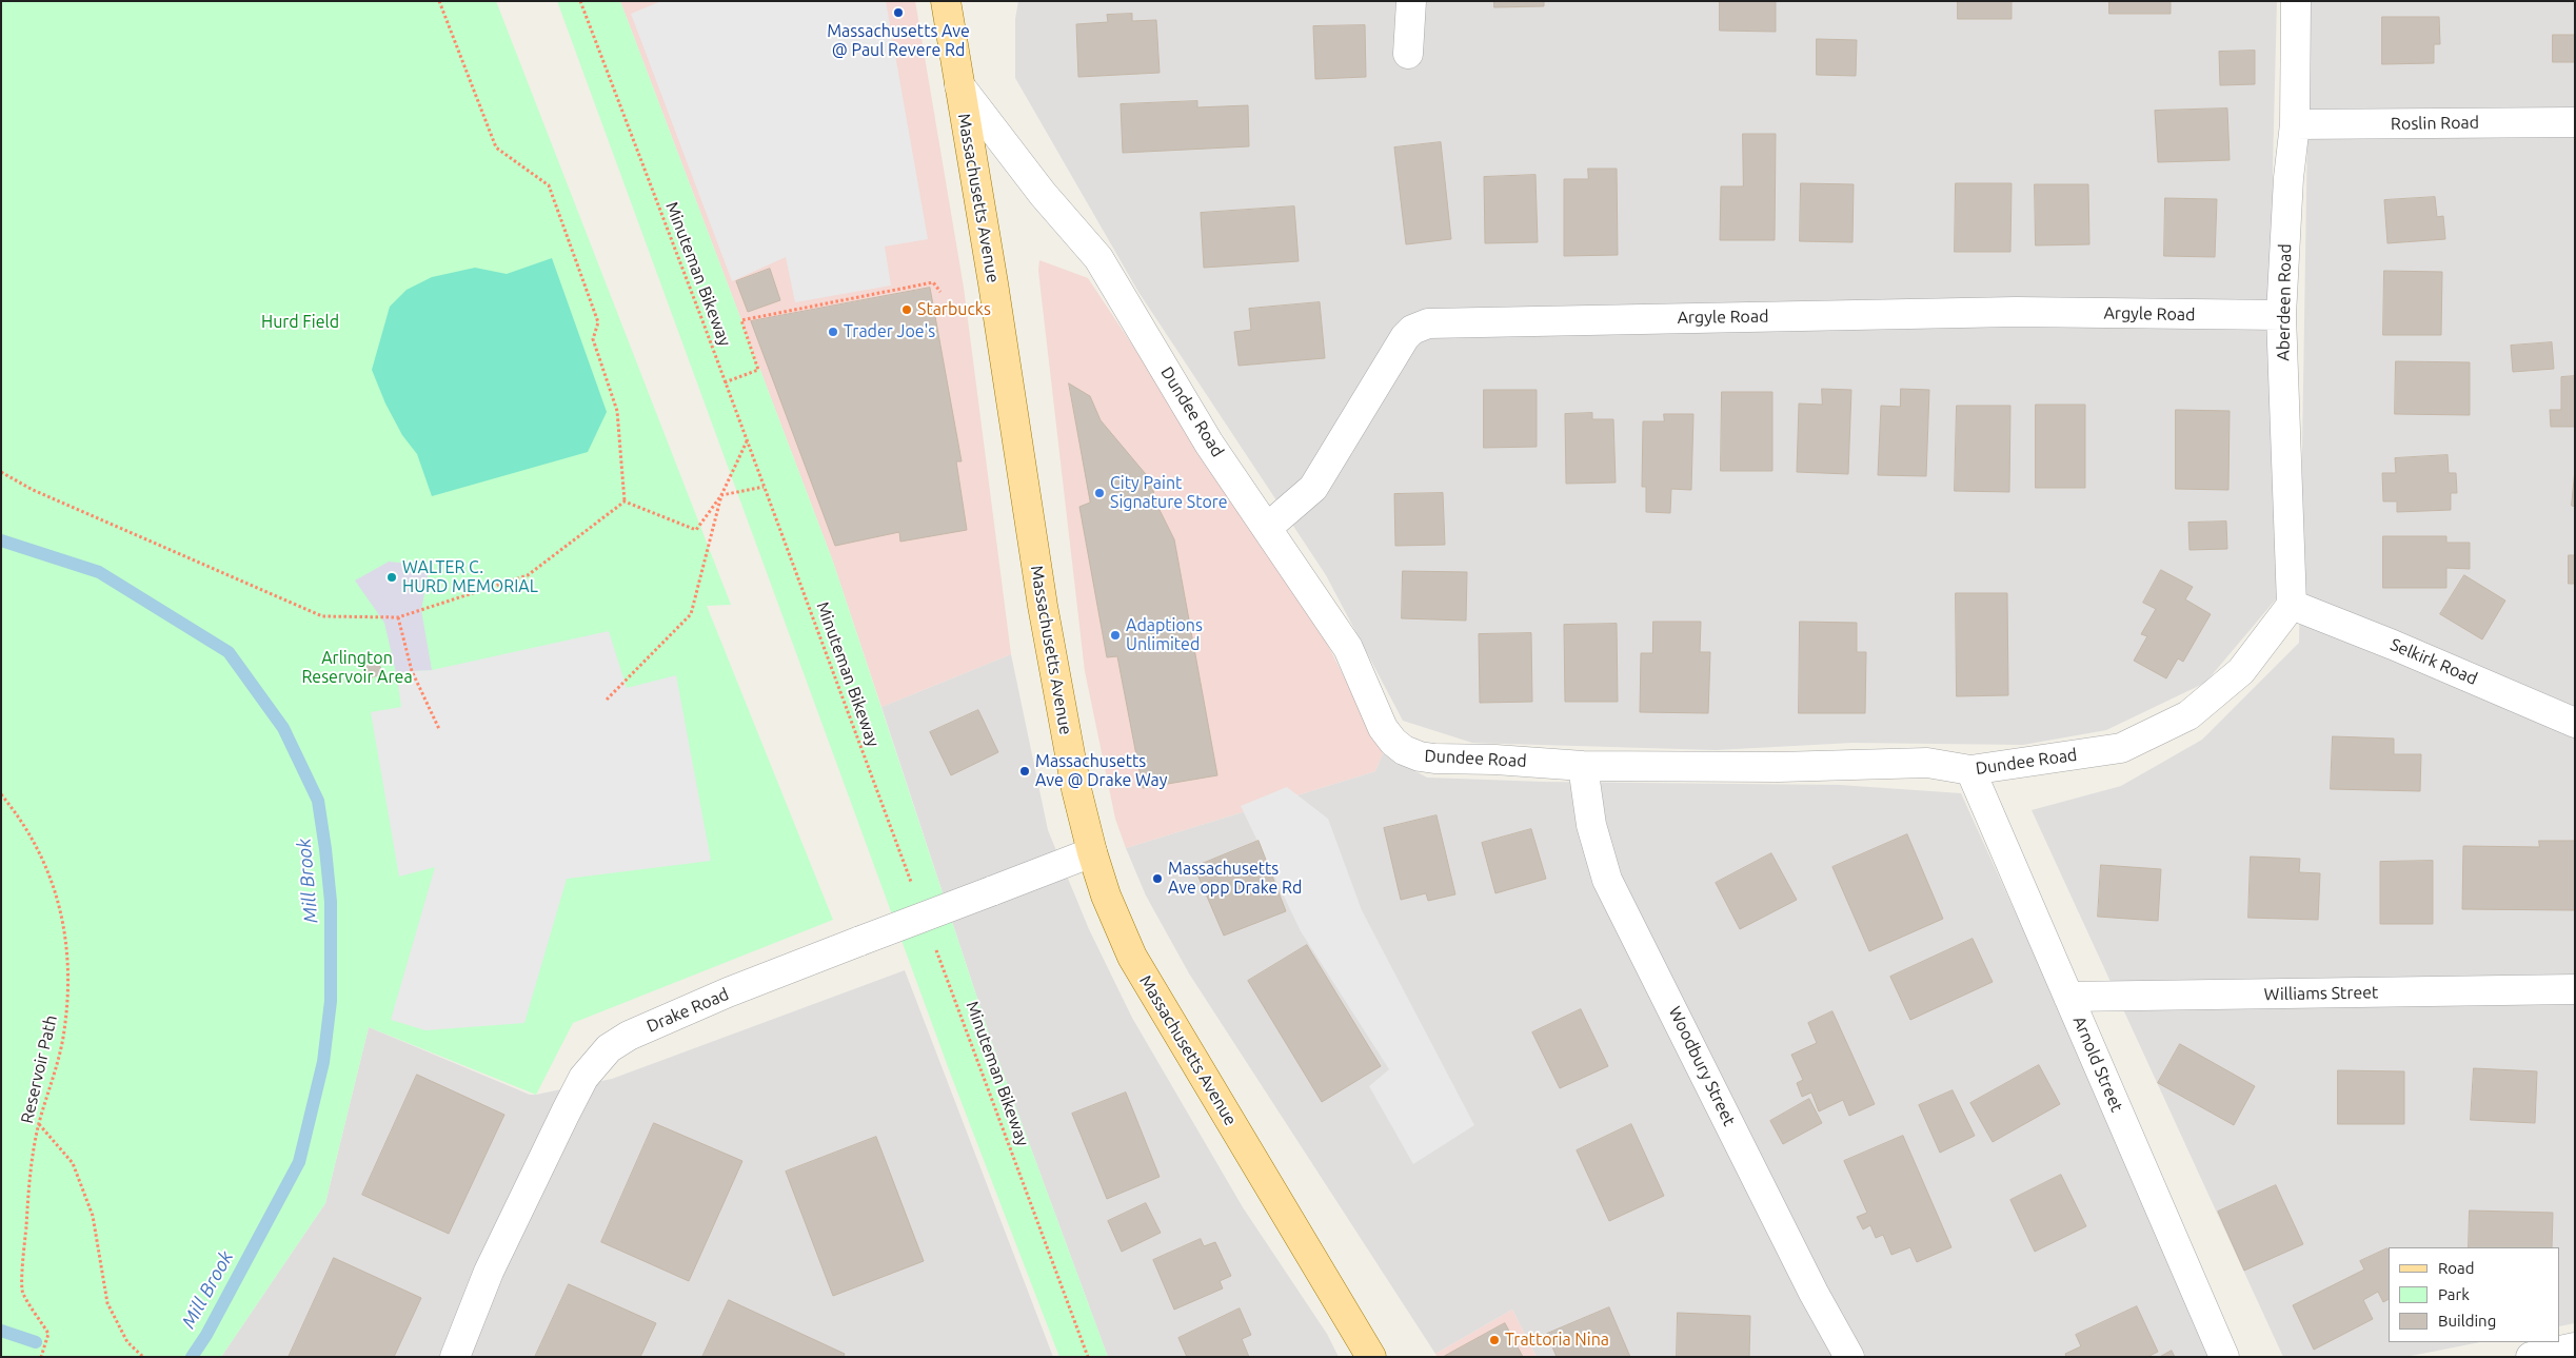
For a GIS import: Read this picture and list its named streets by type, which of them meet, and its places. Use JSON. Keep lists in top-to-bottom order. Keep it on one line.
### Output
{"streets":{"main road":["Massachusetts Avenue"],"street":["Roslin Road","Aberdeen Road","Argyle Road","Dundee Road","Selkirk Road","Williams Street","Drake Road","Arnold Street","Woodbury Street"],"path":["Minuteman Bikeway","Reservoir Path"]},"crossings":[["Roslin Road","Aberdeen Road"],["Massachusetts Avenue","Dundee Road"],["Massachusetts Avenue","Drake Road"],["Aberdeen Road","Argyle Road"],["Aberdeen Road","Dundee Road"],["Aberdeen Road","Selkirk Road"],["Argyle Road","Dundee Road"],["Dundee Road","Selkirk Road"],["Dundee Road","Arnold Street"],["Dundee Road","Woodbury Street"],["Williams Street","Arnold Street"]],"water":["Mill Brook"],"parks":["Hurd Field","Arlington Reservoir Area"],"places":["Massachusetts Ave @ Paul Revere Rd","Starbucks","Trader Joe's","City Paint Signature Store","WALTER C. HURD MEMORIAL","Adaptions Unlimited","Massachusetts Ave @ Drake Way","Massachusetts Ave opp Drake Rd","Trattoria Nina"],"legend":["Road","Park","Building"]}
